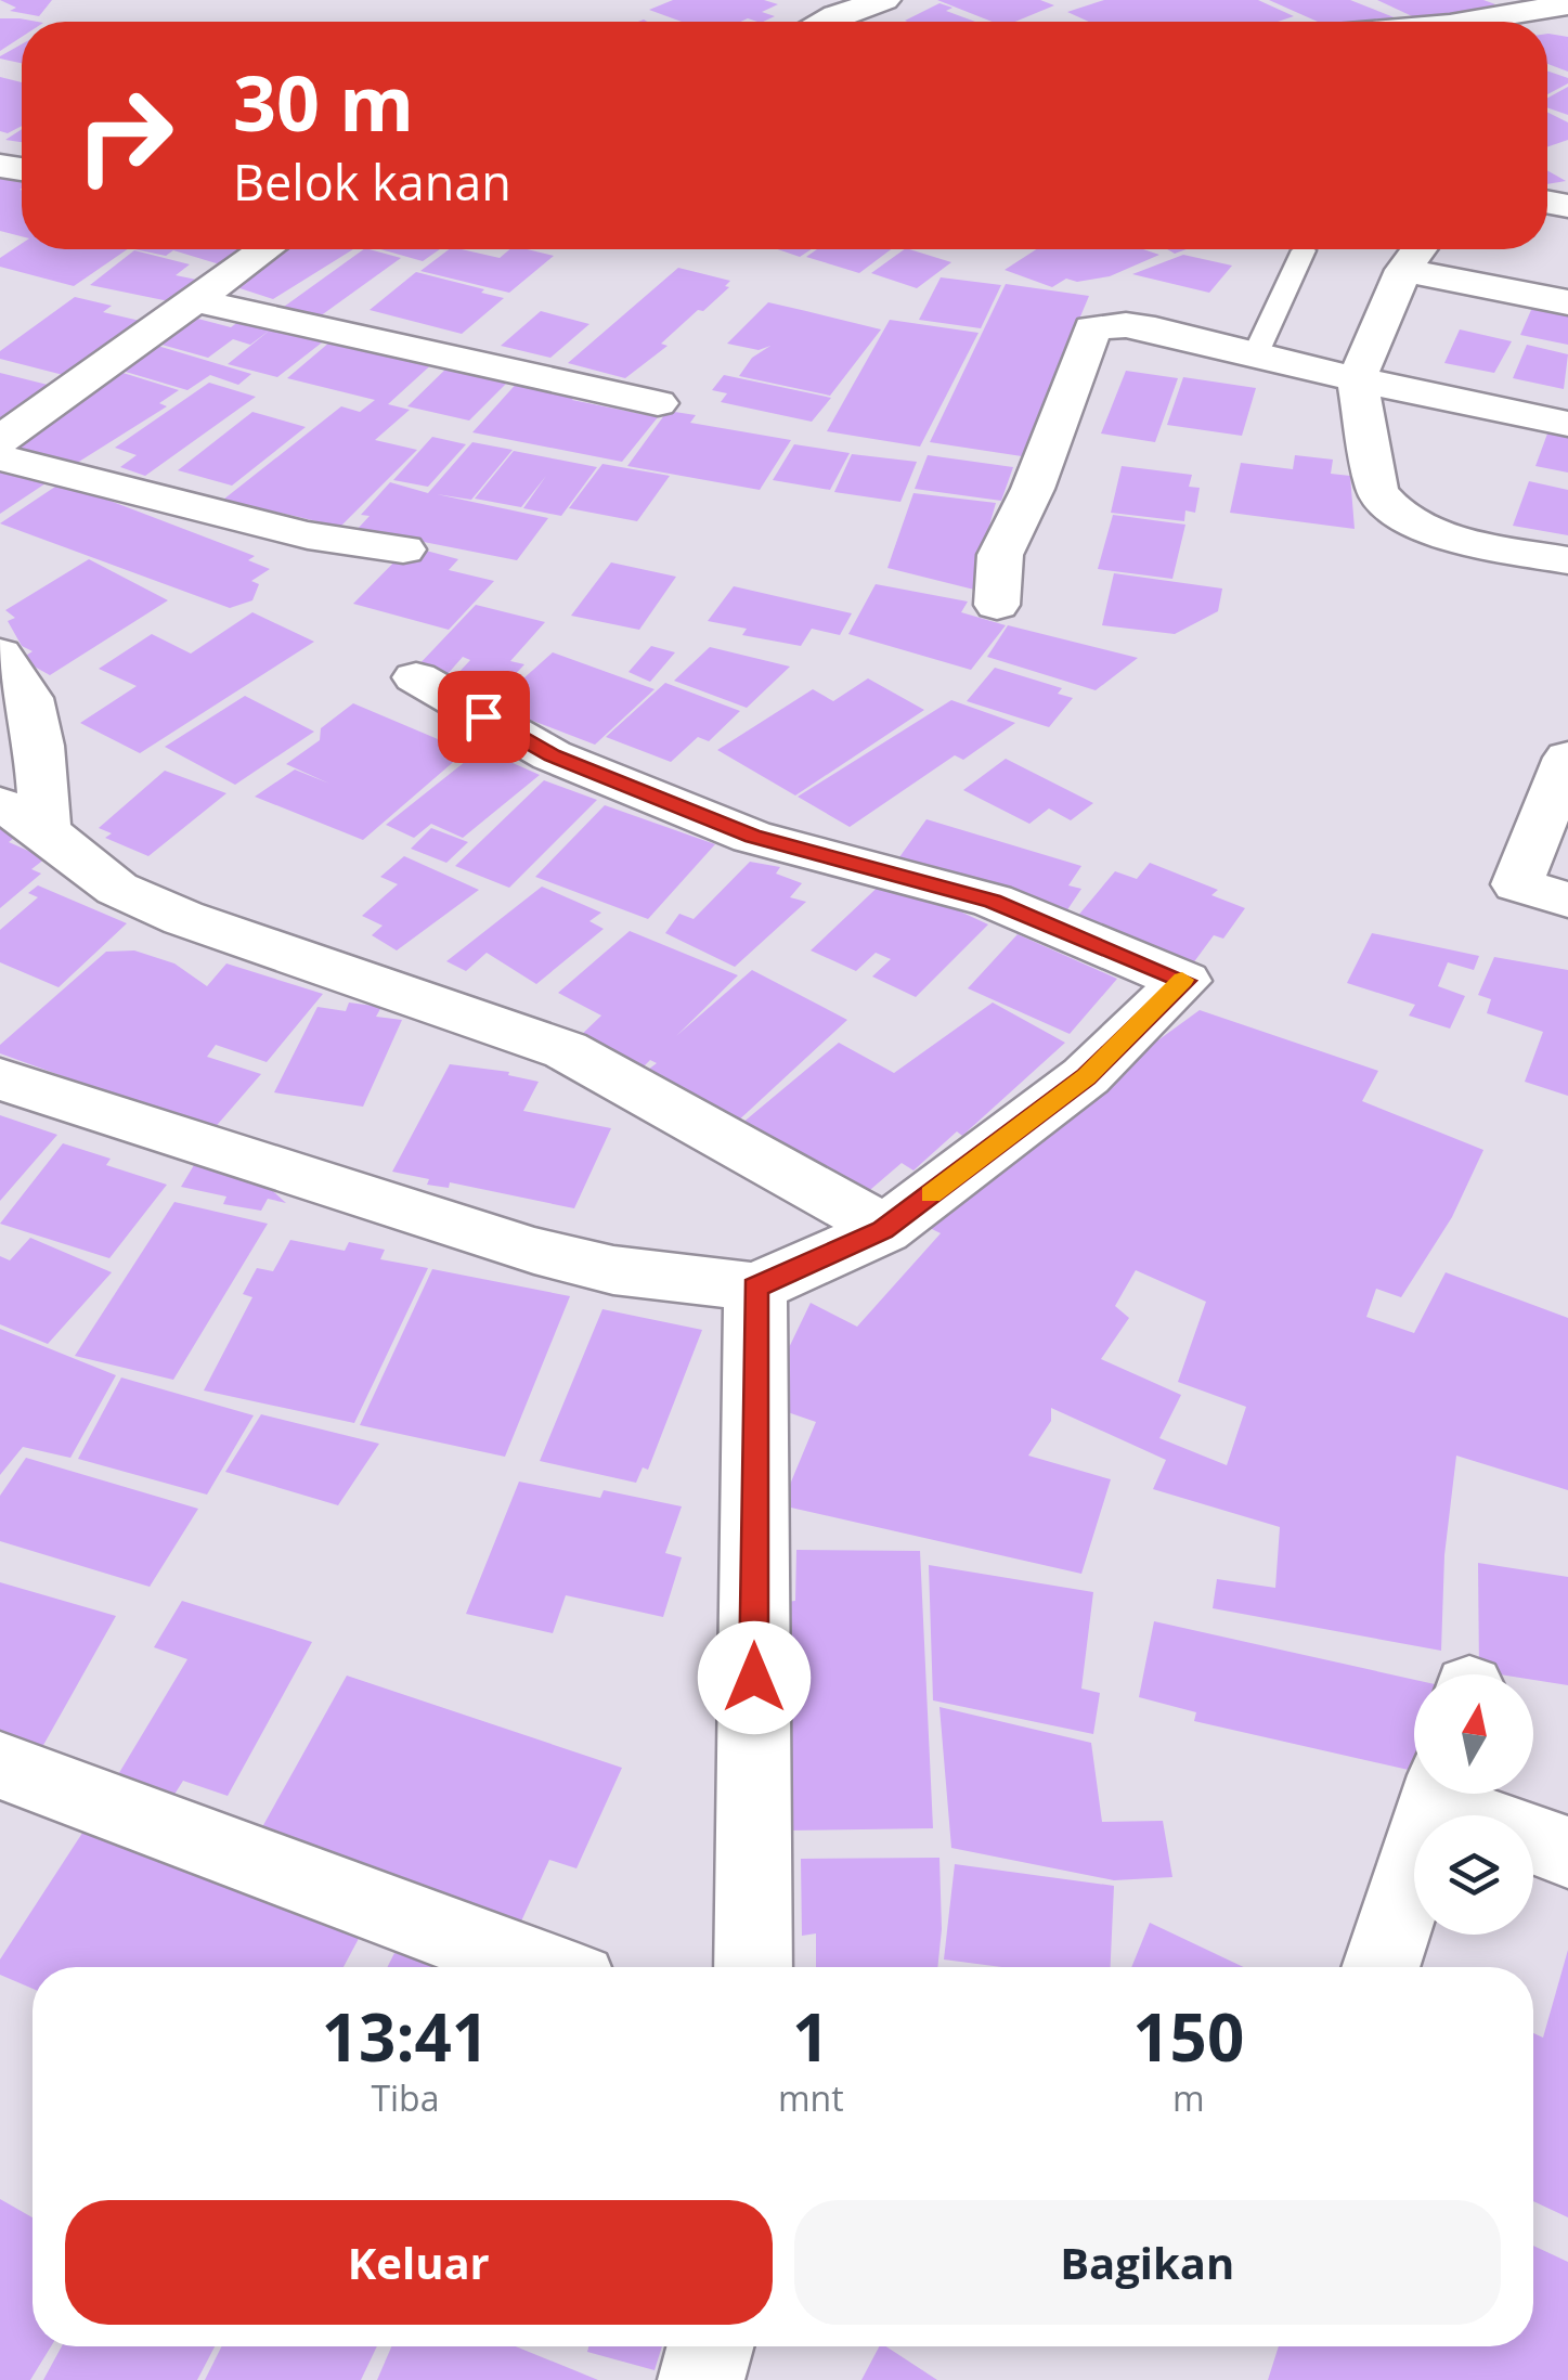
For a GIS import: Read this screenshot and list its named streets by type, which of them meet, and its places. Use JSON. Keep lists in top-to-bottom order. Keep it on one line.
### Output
{"north":"top","page":{"turn":["30 m","Belok kanan"],"eta":["13:41","Tiba","1","mnt","150","m"],"buttons":["Keluar","Bagikan"]}}
